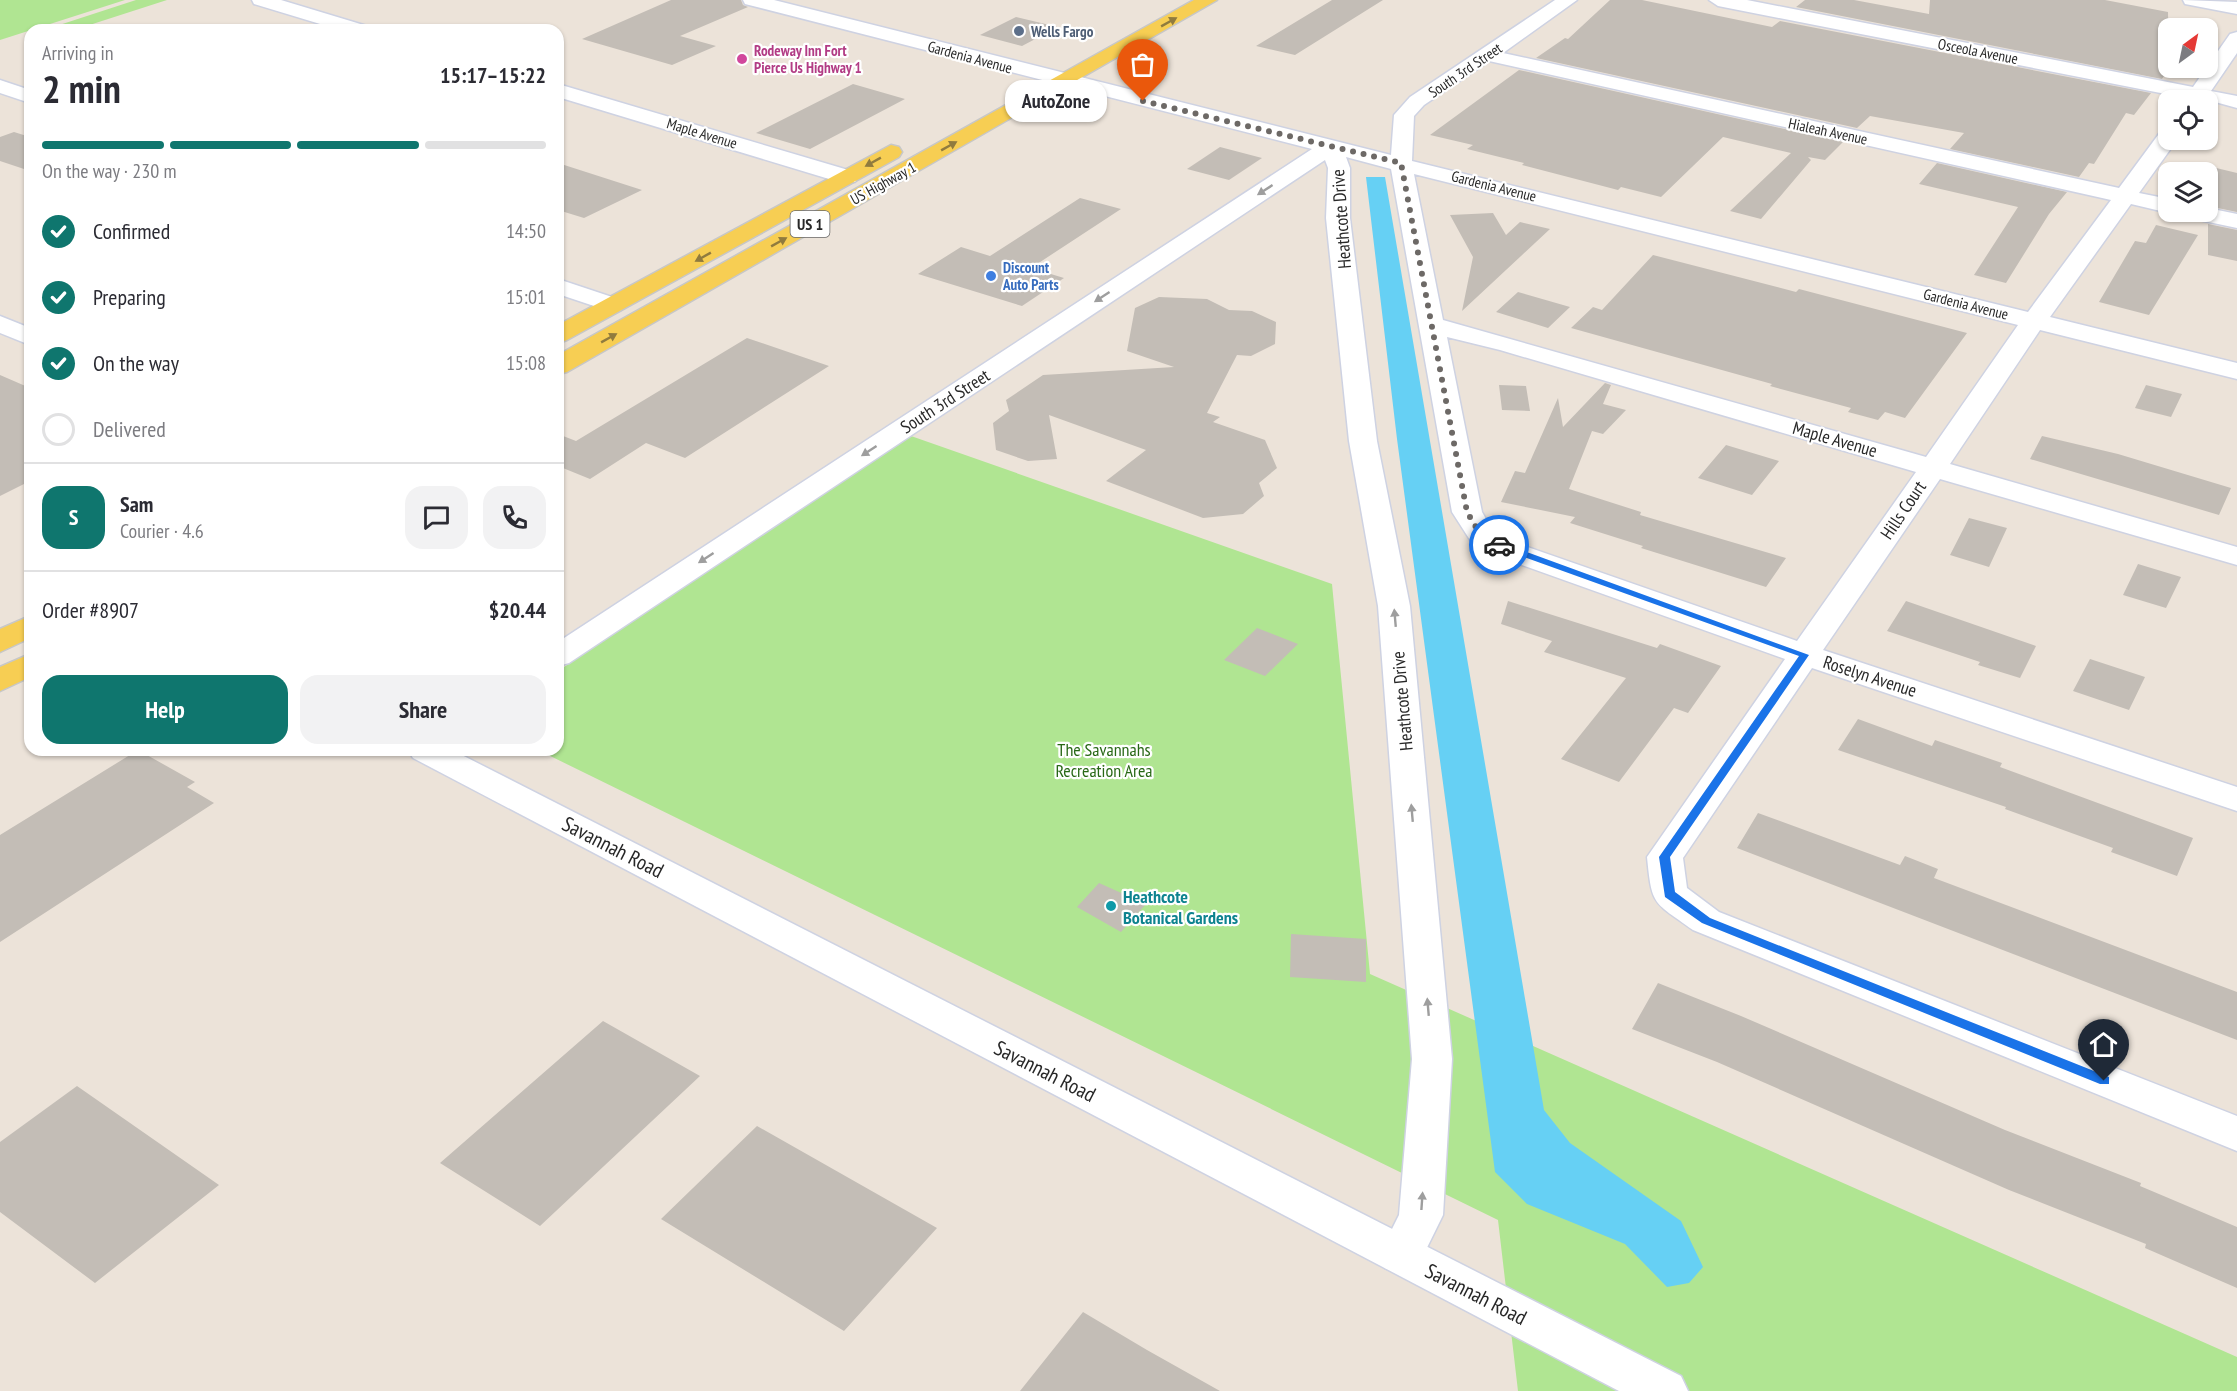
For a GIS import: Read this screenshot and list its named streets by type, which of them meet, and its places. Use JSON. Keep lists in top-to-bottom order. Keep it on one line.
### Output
{"streets":{"main road":["US Highway 1","US 1"],"street":["Osceola Avenue","Gardenia Avenue","South 3rd Street","Hialeah Avenue","Maple Avenue","Heathcote Drive","Hills Court","Roselyn Avenue","Savannah Road"]},"crossings":[["Gardenia Avenue","South 3rd Street"],["Gardenia Avenue","US Highway 1"],["Gardenia Avenue","Heathcote Drive"],["Gardenia Avenue","Hills Court"],["Gardenia Avenue","Roselyn Avenue"],["South 3rd Street","Hialeah Avenue"],["South 3rd Street","Heathcote Drive"],["South 3rd Street","Roselyn Avenue"],["Hialeah Avenue","Hills Court"],["Maple Avenue","US Highway 1"],["Maple Avenue","Hills Court"],["Maple Avenue","Roselyn Avenue"],["Heathcote Drive","Savannah Road"],["Hills Court","Roselyn Avenue"]],"one_way":["South 3rd Street","Heathcote Drive"],"parks":["The Savannahs Recreation Area"],"places":["Wells Fargo","Rodeway Inn Fort Pierce Us Highway 1","AutoZone","Discount Auto Parts","Heathcote Botanical Gardens"],"north":"top right","page":{"heading":["2 min","Arriving in","15:17–15:22"],"panel":["Sam","Courier · 4.6","Order #8907","$20.44"],"bubble":"AutoZone","bar":"On the way · 230 m","list":[["Confirmed","14:50"],["Preparing","15:01"],["On the way","15:08"],"Delivered"],"round":"S","buttons":["Help","Share"]}}
